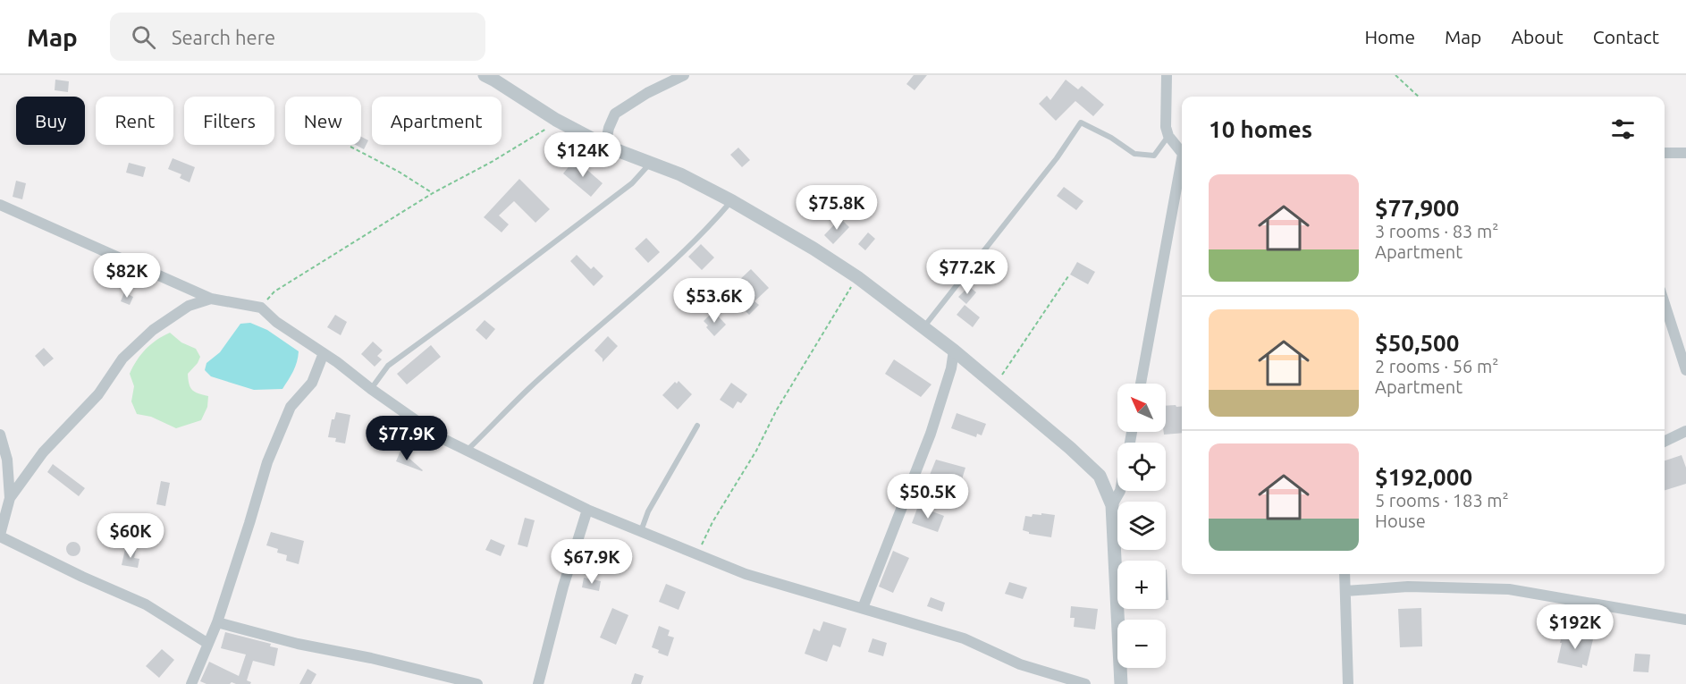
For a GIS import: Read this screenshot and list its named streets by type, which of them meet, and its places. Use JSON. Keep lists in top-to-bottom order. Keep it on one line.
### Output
{"north":"top left","page":{"header":"Map","search":"Search here","nav":["Home","Map","About","Contact"],"chip":["Buy","Rent","Filters","New","Apartment"],"heading":"10 homes","price":["$124K","$75.8K","$77.2K","$82K","$53.6K","$77.9K","$50.5K","$60K","$67.9K","$192K"],"list":[{"name":"$77,900","note":"3 rooms · 83 m² · Apartment"},{"name":"$50,500","note":"2 rooms · 56 m² · Apartment"},{"name":"$192,000","note":"5 rooms · 183 m² · House"}],"map_buttons":["+","−"]}}
